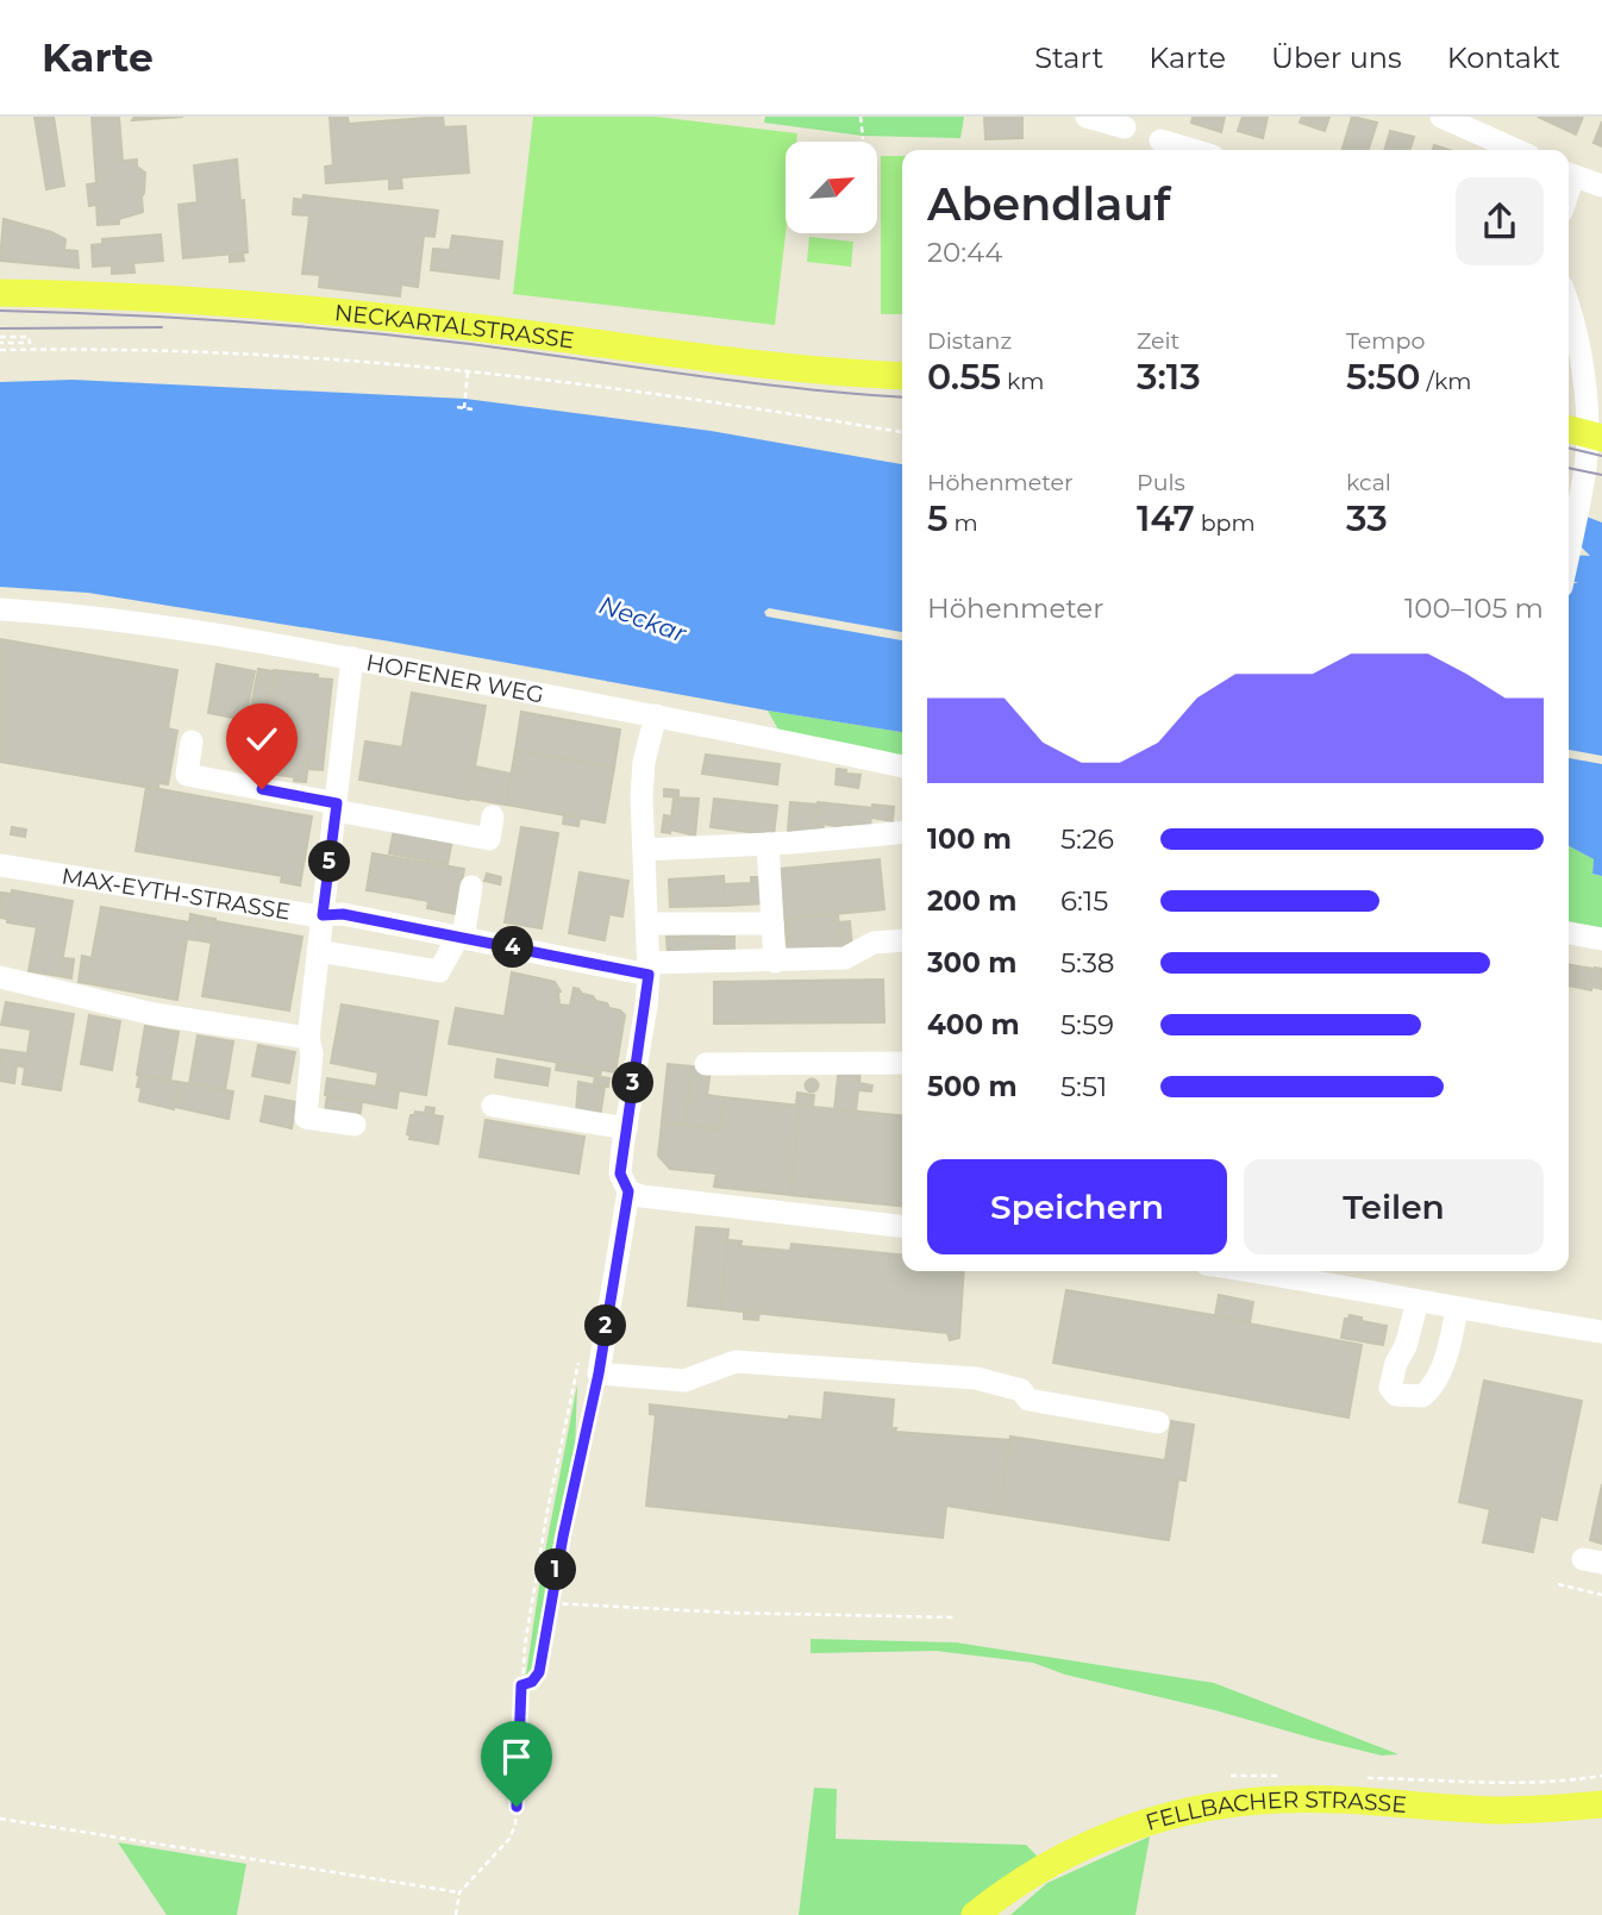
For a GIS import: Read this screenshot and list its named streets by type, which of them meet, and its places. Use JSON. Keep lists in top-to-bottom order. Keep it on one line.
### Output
{"streets":{"main road":["NECKARTALSTRASSE","FELLBACHER STRASSE"],"street":["HOFENER WEG","MAX-EYTH-STRASSE"]},"water":["Neckar"],"north":"top right","page":{"header":"Karte","nav":["Start","Karte","Über uns","Kontakt"],"heading":["Abendlauf","20:44"],"stats":[["Distanz","0.55 km"],["Zeit","3:13"],["Tempo","5:50 /km"],["Höhenmeter","5 m"],["Puls","147 bpm"],["kcal","33"]],"chart":["Höhenmeter","100–105 m"],"list":[{"name":"100 m","note":"5:26"},{"name":"200 m","note":"6:15"},{"name":"300 m","note":"5:38"},{"name":"400 m","note":"5:59"},{"name":"500 m","note":"5:51"}],"pins":["5","4","3","2","1"],"buttons":["Speichern","Teilen"]}}
